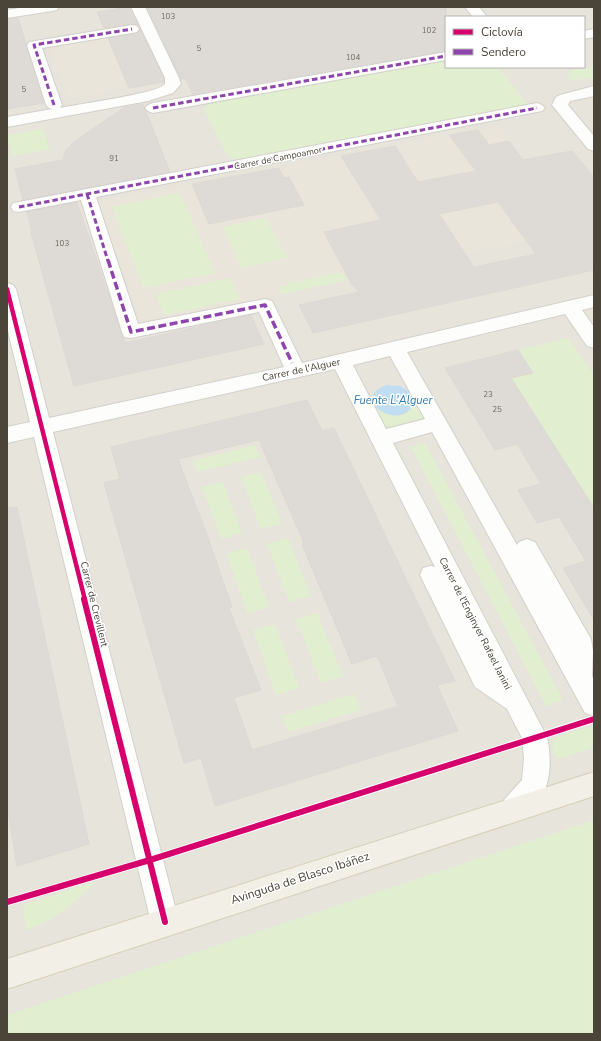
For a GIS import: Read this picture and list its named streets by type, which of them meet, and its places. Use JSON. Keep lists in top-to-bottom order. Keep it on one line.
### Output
{"streets":{"main road":["Avinguda de Blasco Ibáñez"],"street":["Carrer de Campoamor","Carrer de l'Alguer","Carrer de Crevillent","Carrer de l'Enginyer Rafael Janini"]},"crossings":[["Carrer de l'Alguer","Carrer de Crevillent"],["Carrer de l'Alguer","Carrer de l'Enginyer Rafael Janini"],["Carrer de Crevillent","Avinguda de Blasco Ibáñez"],["Carrer de l'Enginyer Rafael Janini","Avinguda de Blasco Ibáñez"]],"water":["Fuente L'Alguer"],"house_numbers":["103","102","5","104","5","91","103","23","25"],"legend":["Ciclovía","Sendero"]}
